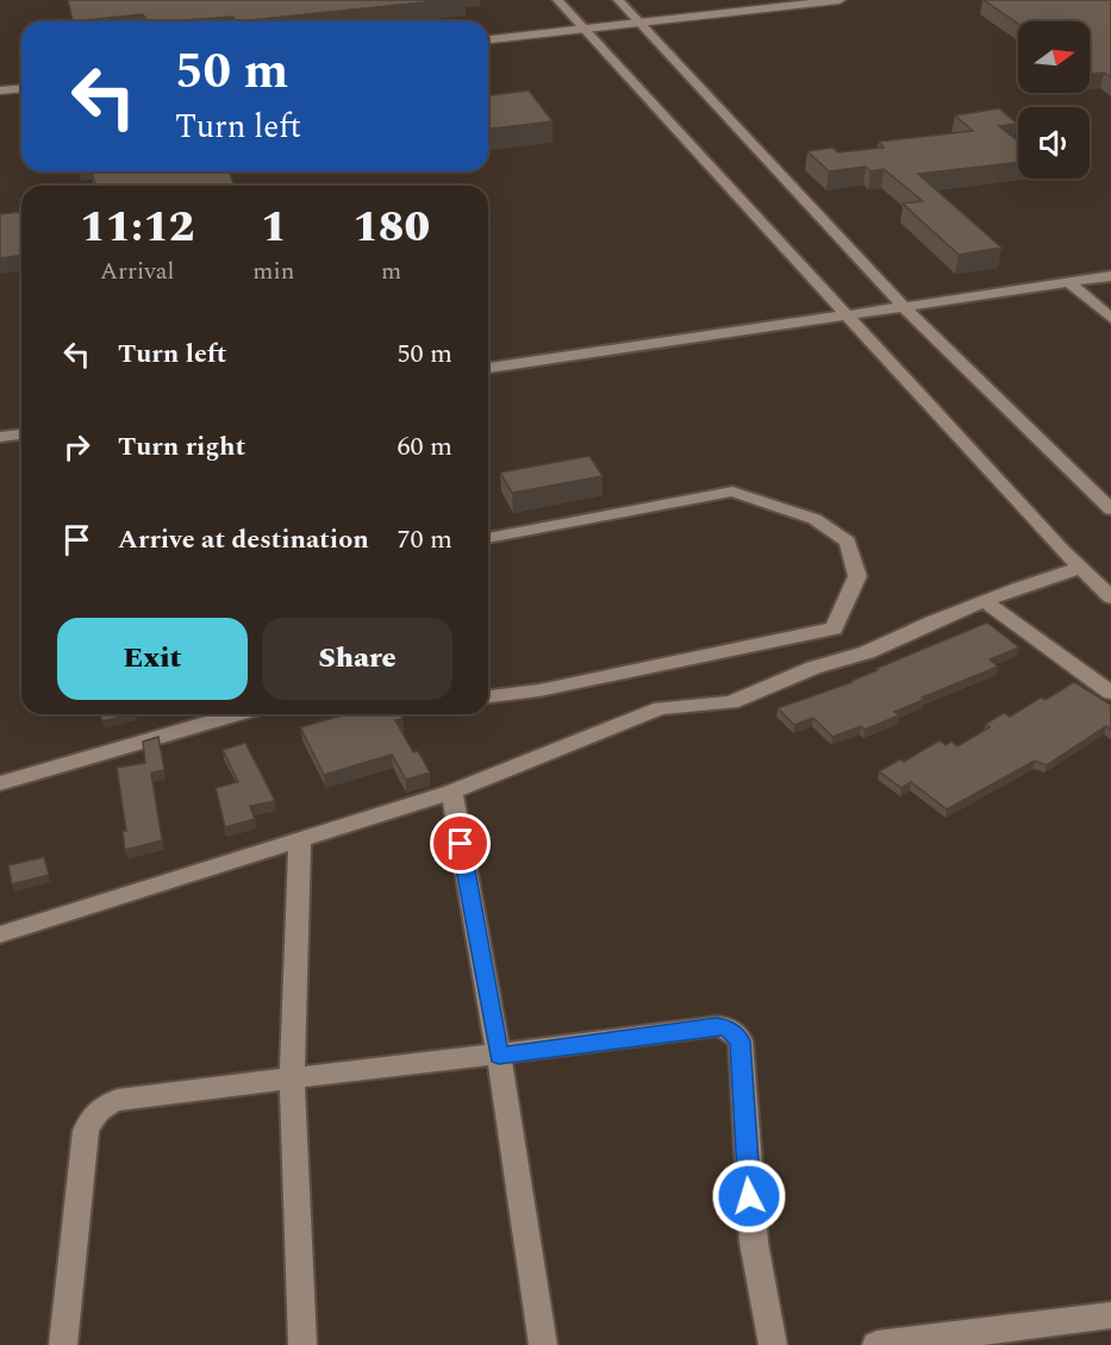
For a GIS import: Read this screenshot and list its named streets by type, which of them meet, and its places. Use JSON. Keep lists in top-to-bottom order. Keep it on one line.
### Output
{"north":"right","page":{"turn":["50 m","Turn left"],"eta":["11:12","Arrival","1","min","180","m"],"list":[{"name":"Turn left","value":"50 m"},{"name":"Turn right","value":"60 m"},{"name":"Arrive at destination","value":"70 m"}],"buttons":["Exit","Share"]}}
